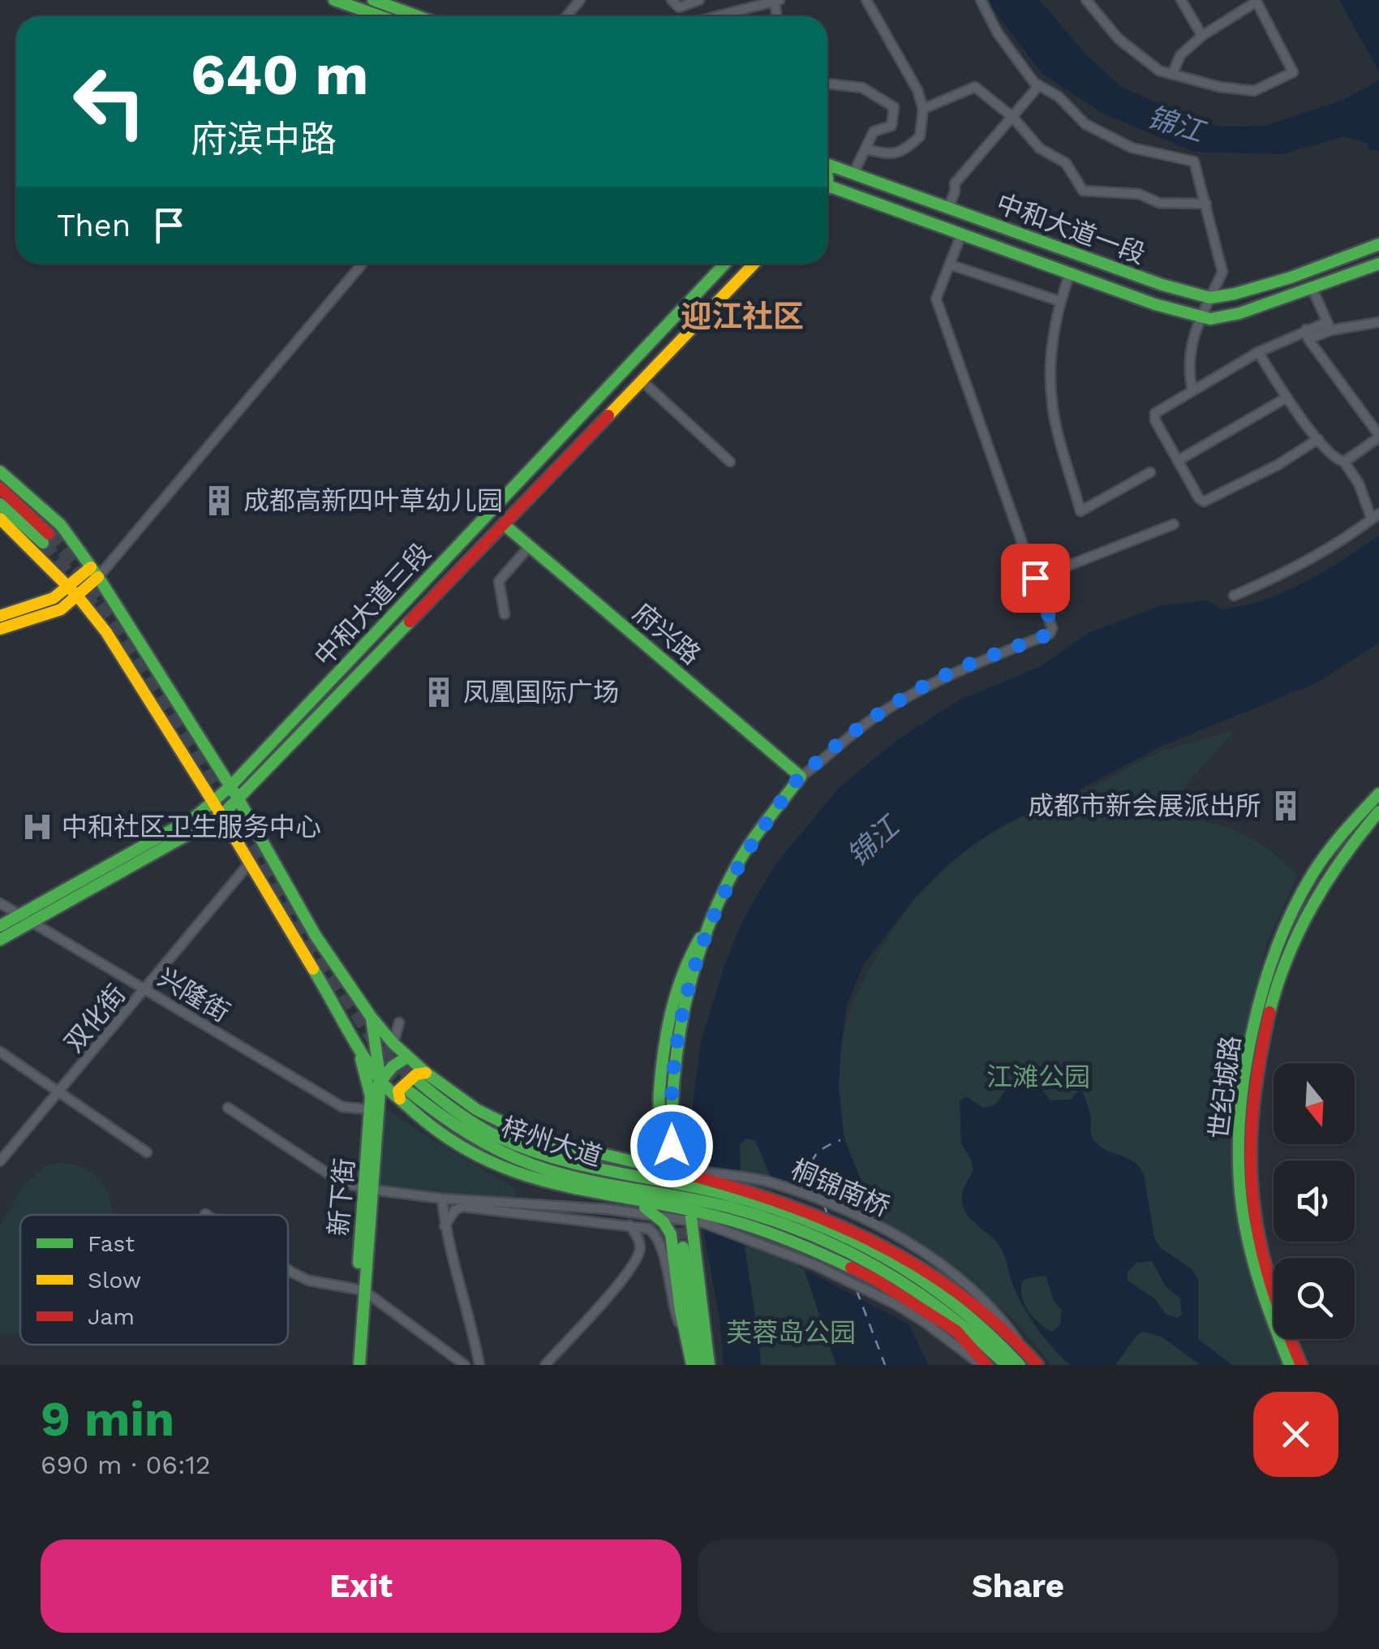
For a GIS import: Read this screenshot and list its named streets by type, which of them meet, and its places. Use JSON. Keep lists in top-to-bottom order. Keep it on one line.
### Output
{"streets":{"main road":["中和大道一段","中和大道三段","府兴路","世纪城路","梓州大道","桐锦南桥","新下街"],"street":["兴隆街","双化街"]},"crossings":[["中和大道三段","兴隆街"],["兴隆街","双化街"],["兴隆街","新下街"],["梓州大道","桐锦南桥"]],"districts":["迎江社区"],"water":["锦江"],"parks":["江滩公园","芙蓉岛公园"],"places":{"building":["成都高新四叶草幼儿园","凤凰国际广场","成都市新会展派出所"],"hospital":["中和社区卫生服务中心"]},"legend":["Fast","Slow","Jam"],"north":"bottom","page":{"turn":["640 m","府滨中路"],"then":"Then","heading":["9 min","690 m · 06:12"],"buttons":["Exit","Share"]}}
